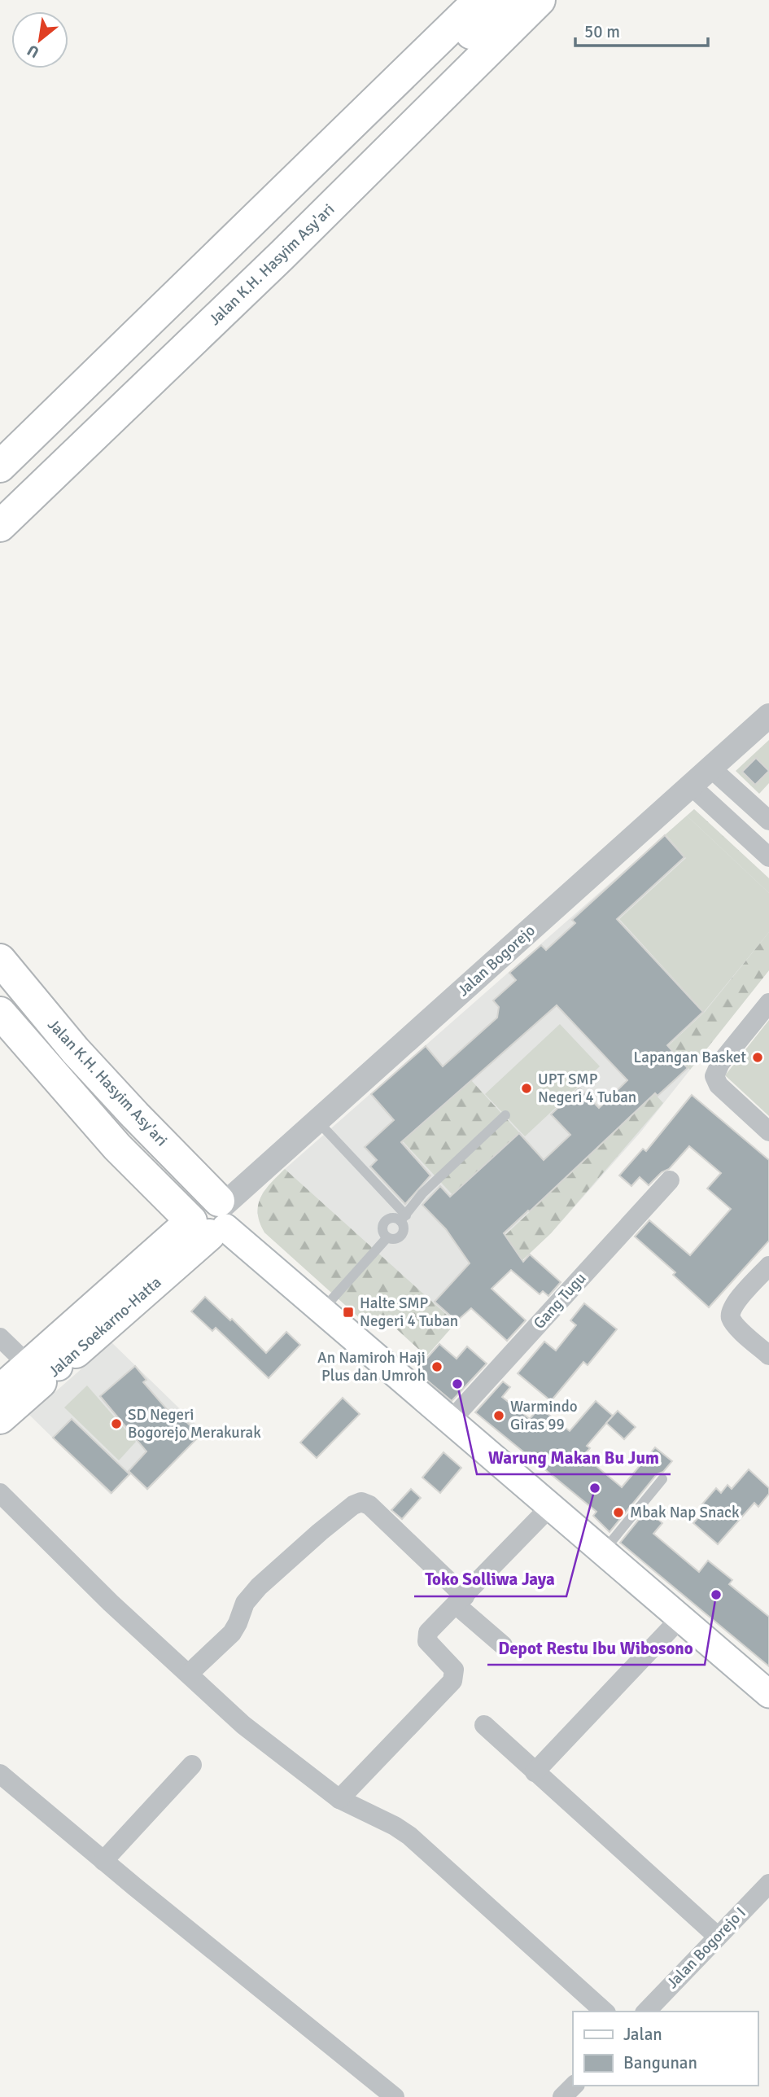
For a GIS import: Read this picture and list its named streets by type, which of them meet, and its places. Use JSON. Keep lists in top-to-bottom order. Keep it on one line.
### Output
{"streets":{"highway":["Jalan K.H. Hasyim Asy'ari","Jalan Soekarno-Hatta"],"street":["Jalan Bogorejo","Gang Tugu","Jalan Bogorejo I"]},"crossings":[["Jalan K.H. Hasyim Asy'ari","Jalan Bogorejo"],["Jalan K.H. Hasyim Asy'ari","Jalan Soekarno-Hatta"],["Jalan Bogorejo","Jalan Soekarno-Hatta"]],"places":{"other":["Lapangan Basket","UPT SMP Negeri 4 Tuban","An Namiroh Haji Plus dan Umroh","Warung Makan Bu Jum","Warmindo Giras 99","SD Negeri Bogorejo Merakurak","Toko Solliwa Jaya","Mbak Nap Snack","Depot Restu Ibu Wibosono"],"transit":["Halte SMP Negeri 4 Tuban"]},"legend":["Jalan","Bangunan"],"scale_bar":"50 m","north":"bottom left"}
